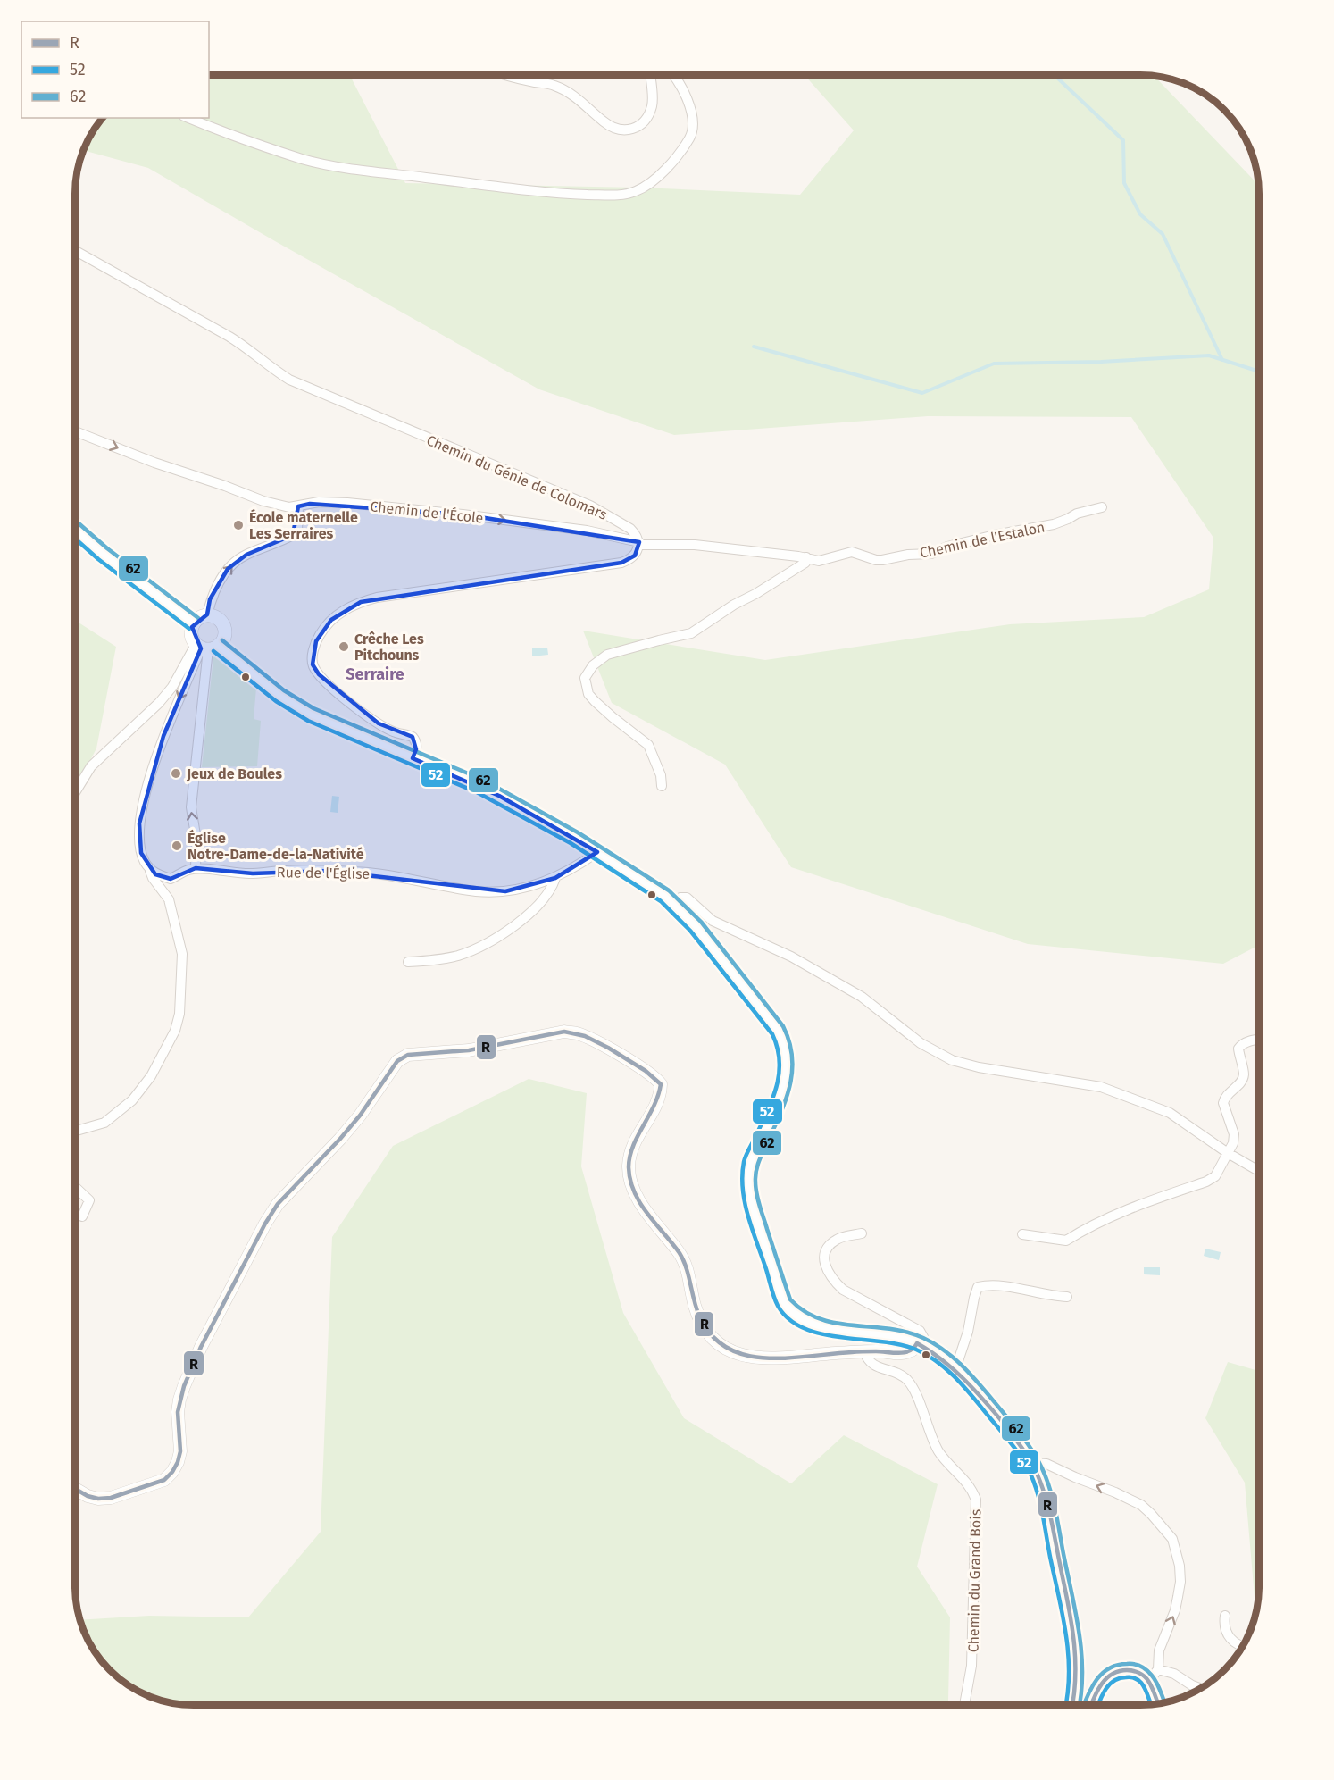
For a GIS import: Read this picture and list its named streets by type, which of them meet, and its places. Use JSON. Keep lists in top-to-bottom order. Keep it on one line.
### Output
{"streets":{"street":["Chemin du Génie de Colomars","Chemin de l'École","Chemin de l'Estalon","Rue de l'Église","Chemin du Grand Bois"]},"crossings":[["Chemin du Génie de Colomars","Chemin de l'École"],["Chemin du Génie de Colomars","Chemin de l'Estalon"],["Chemin de l'École","Chemin de l'Estalon"]],"one_way":["Chemin de l'École"],"districts":["Serraire"],"places":["École maternelle Les Serraires","Crêche Les Pitchouns","Jeux de Boules","Église Notre-Dame-de-la-Nativité"],"lines":["transit line 62","transit line 52","transit line R"],"legend":["R","52","62"]}
